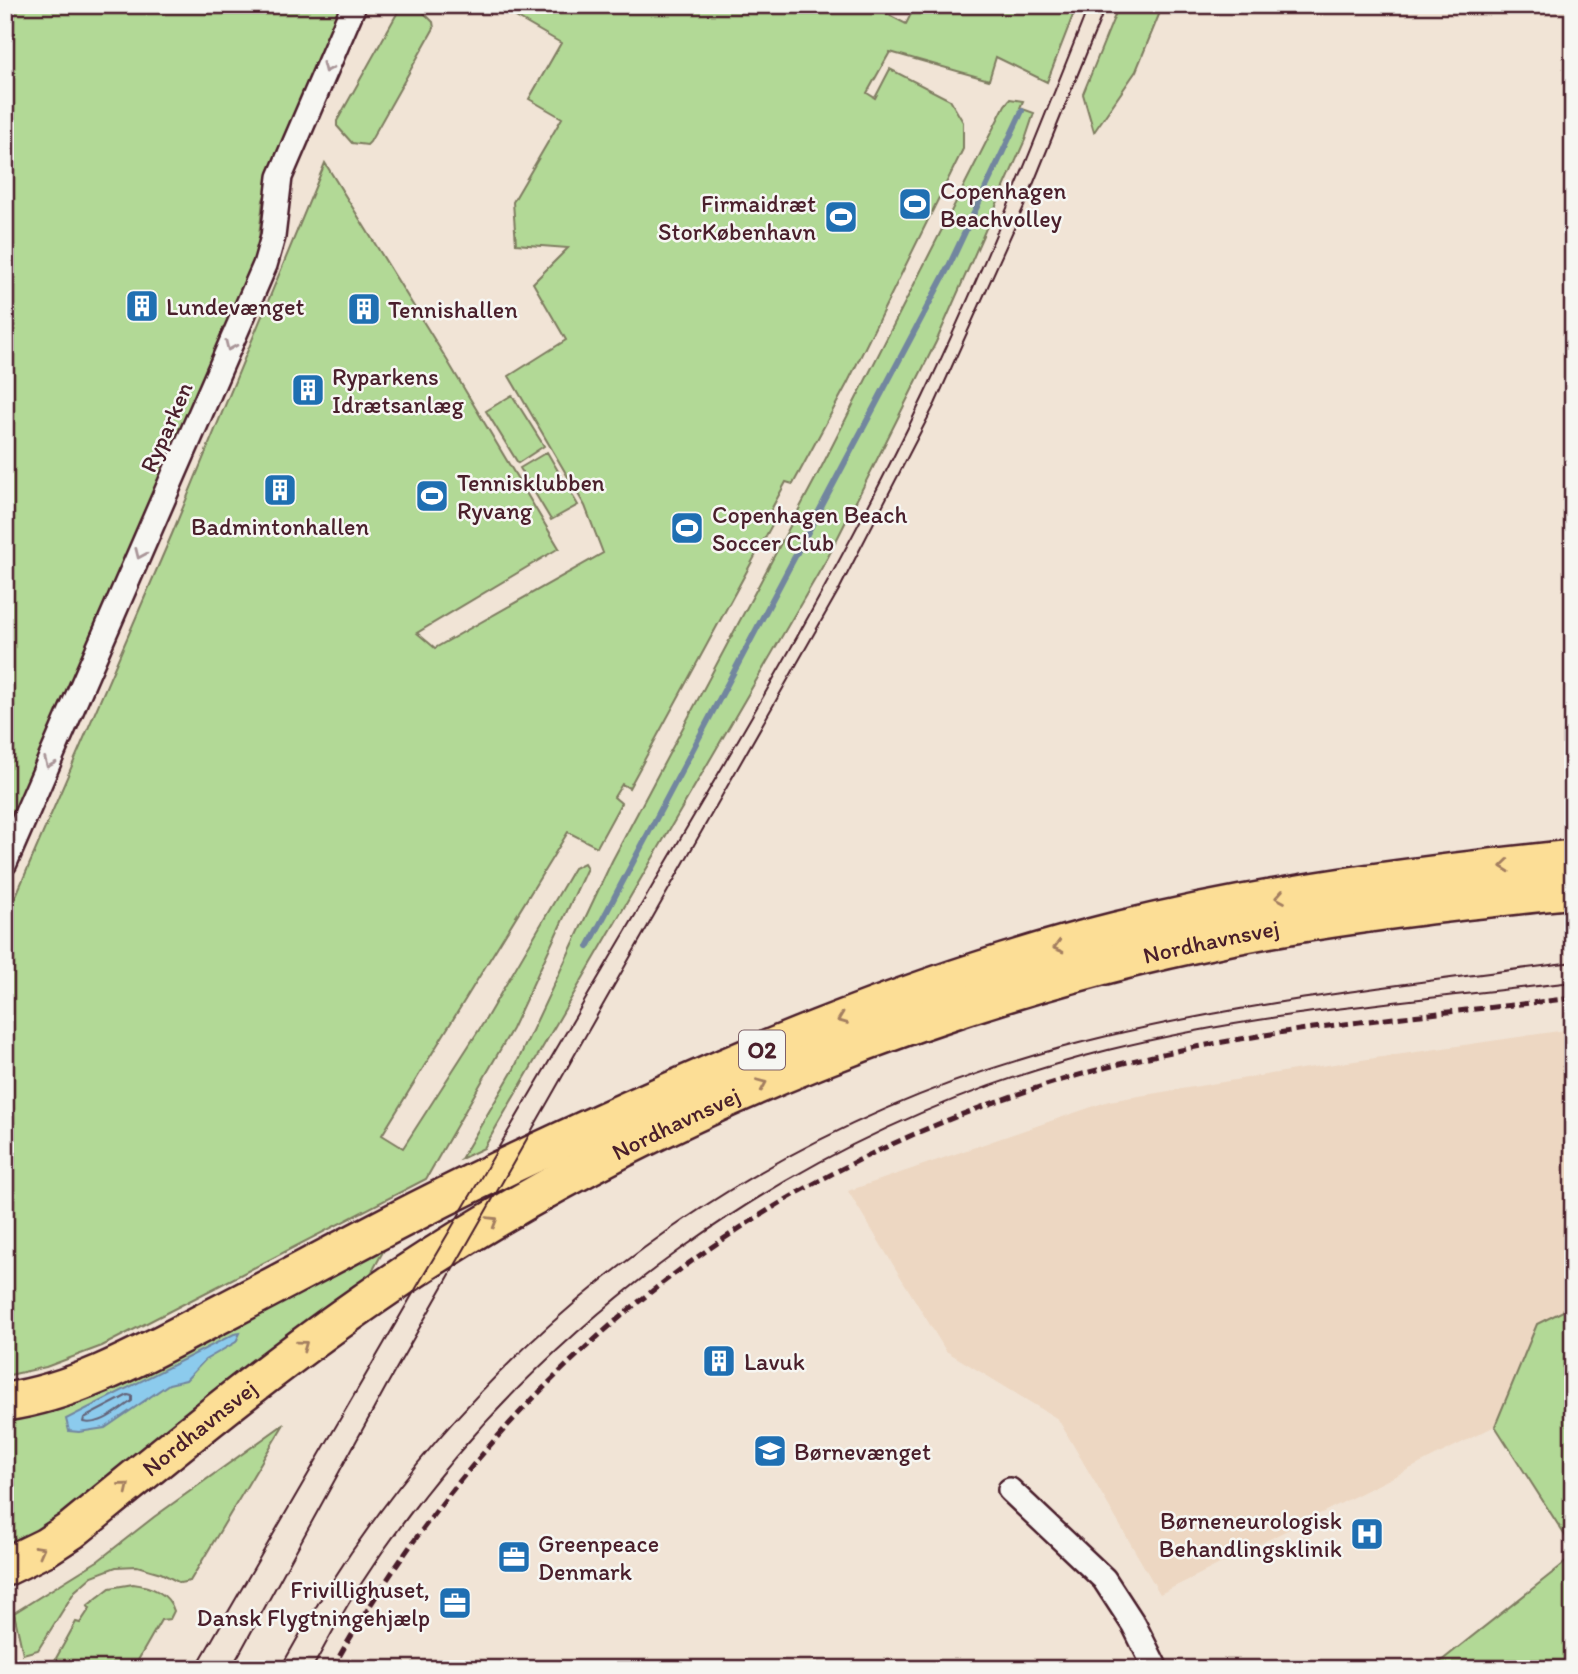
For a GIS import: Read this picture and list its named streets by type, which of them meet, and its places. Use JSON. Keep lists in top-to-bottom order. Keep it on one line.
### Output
{"streets":{"highway":["Nordhavnsvej","O2"],"street":["Ryparken"]},"one_way":["Ryparken"],"places":{"sports":["Copenhagen Beachvolley","Firmaidræt StorKøbenhavn","Tennisklubben Ryvang","Copenhagen Beach Soccer Club"],"building":["Lundevænget","Tennishallen","Ryparkens Idrætsanlæg","Badmintonhallen","Lavuk"],"school or university":["Børnevænget"],"hospital":["Børneneurologisk Behandlingsklinik"],"office":["Greenpeace Denmark","Frivillighuset, Dansk Flygtningehjælp"]}}
